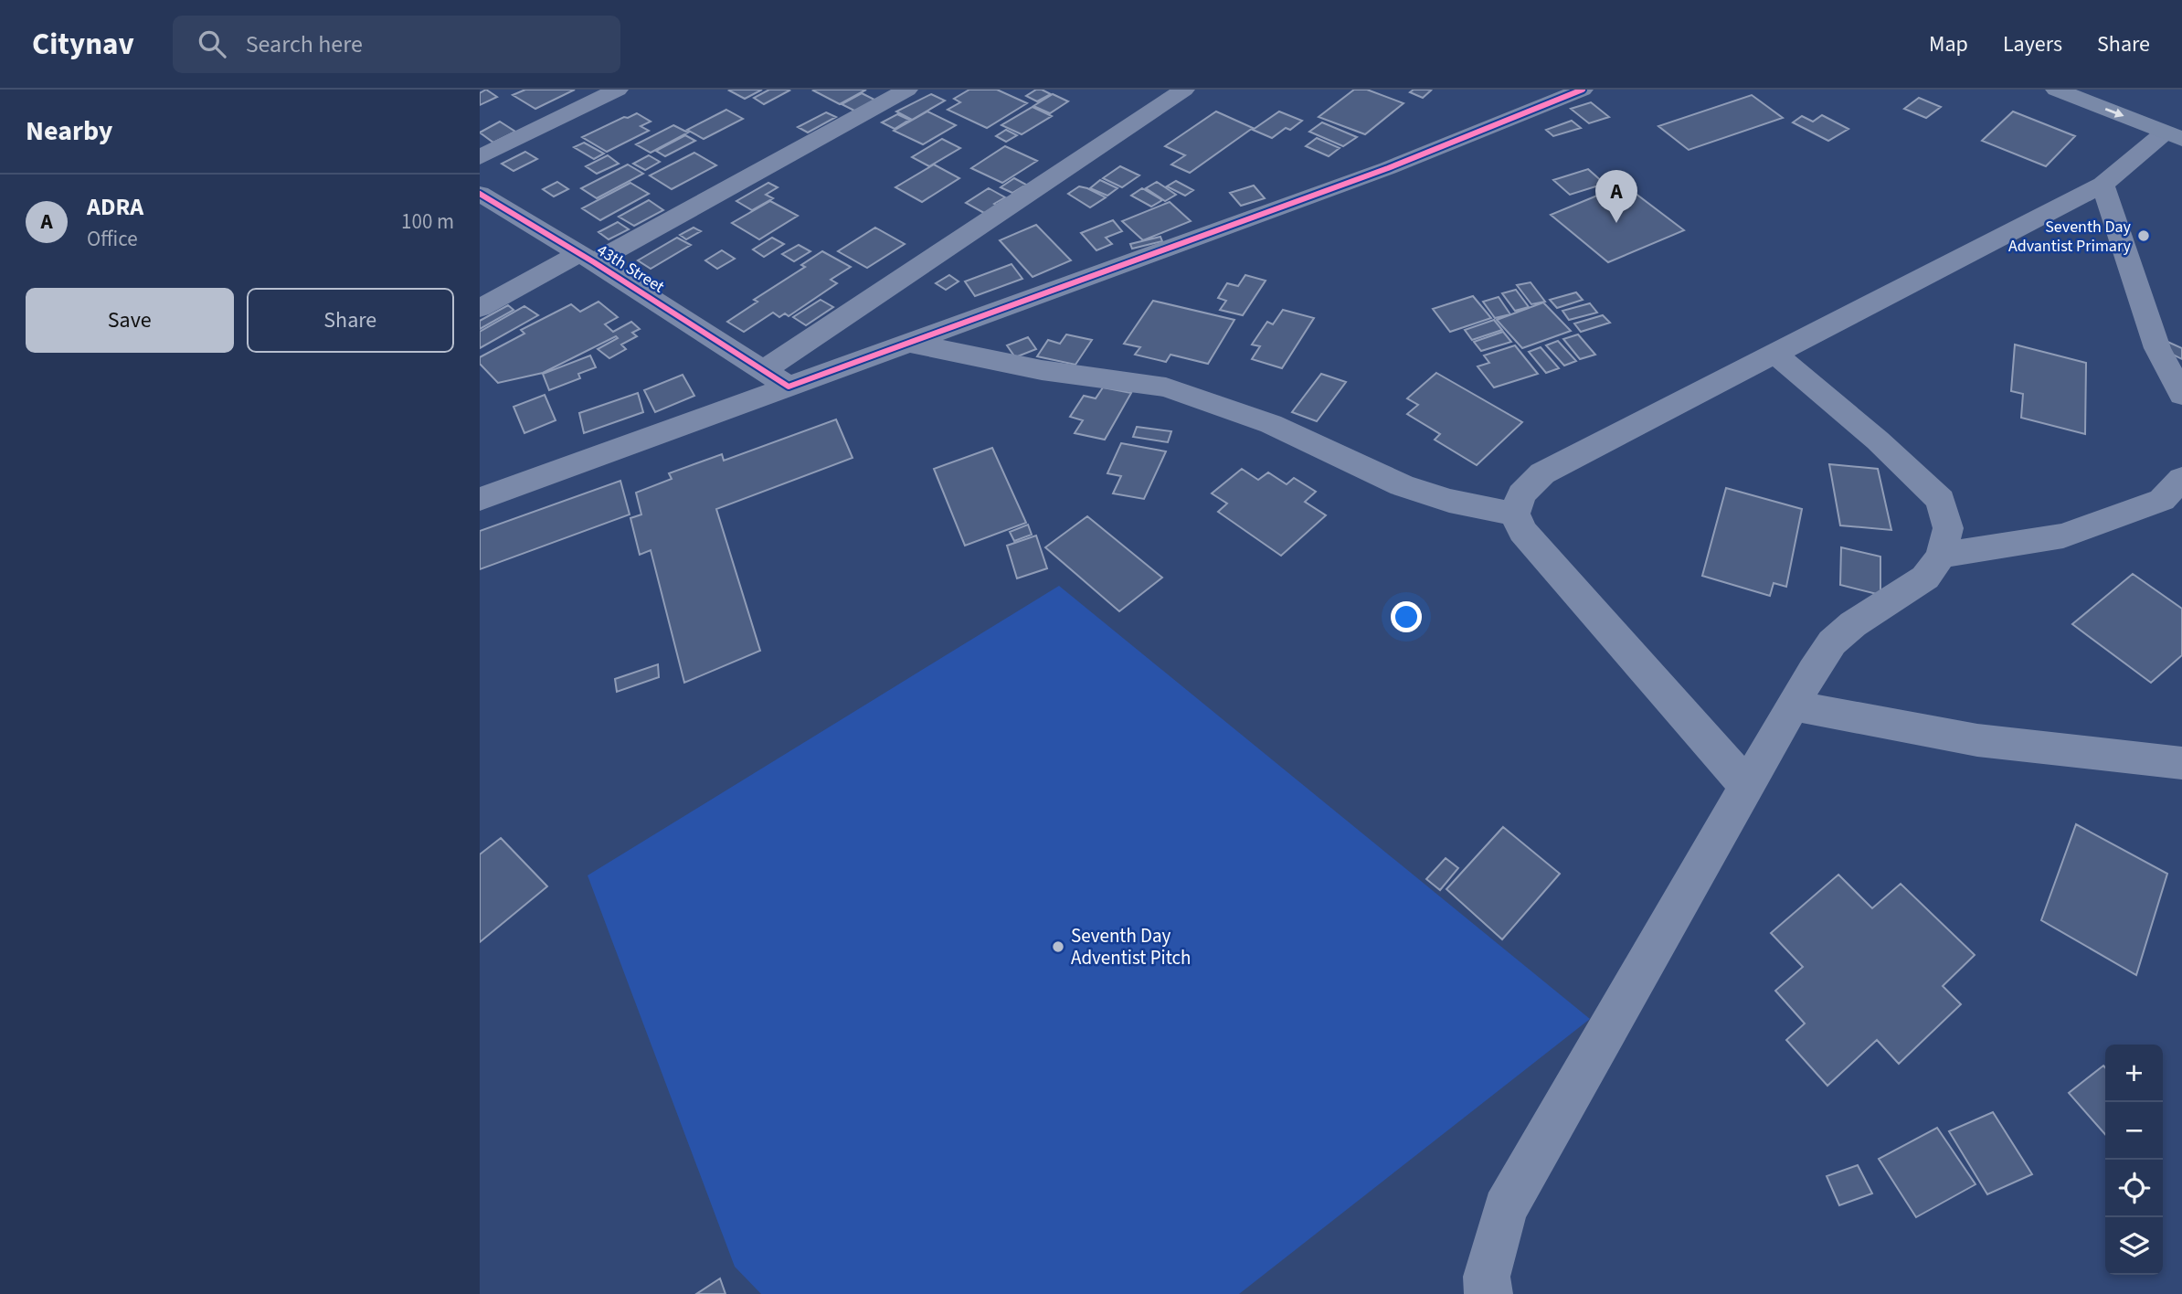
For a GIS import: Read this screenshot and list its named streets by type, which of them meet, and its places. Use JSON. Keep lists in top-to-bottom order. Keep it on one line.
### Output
{"streets":{"street":["43th Street"]},"places":["Seventh Day Advantist Primary","Seventh Day Adventist Pitch"],"page":{"header":"Citynav","search":"Search here","nav":["Map","Layers","Share"],"heading":"Nearby","pins":"A","list":[{"mark":"A","name":"ADRA","note":"Office","value":"100 m"}],"buttons":["Save","Share"],"map_buttons":["+","−"]}}
